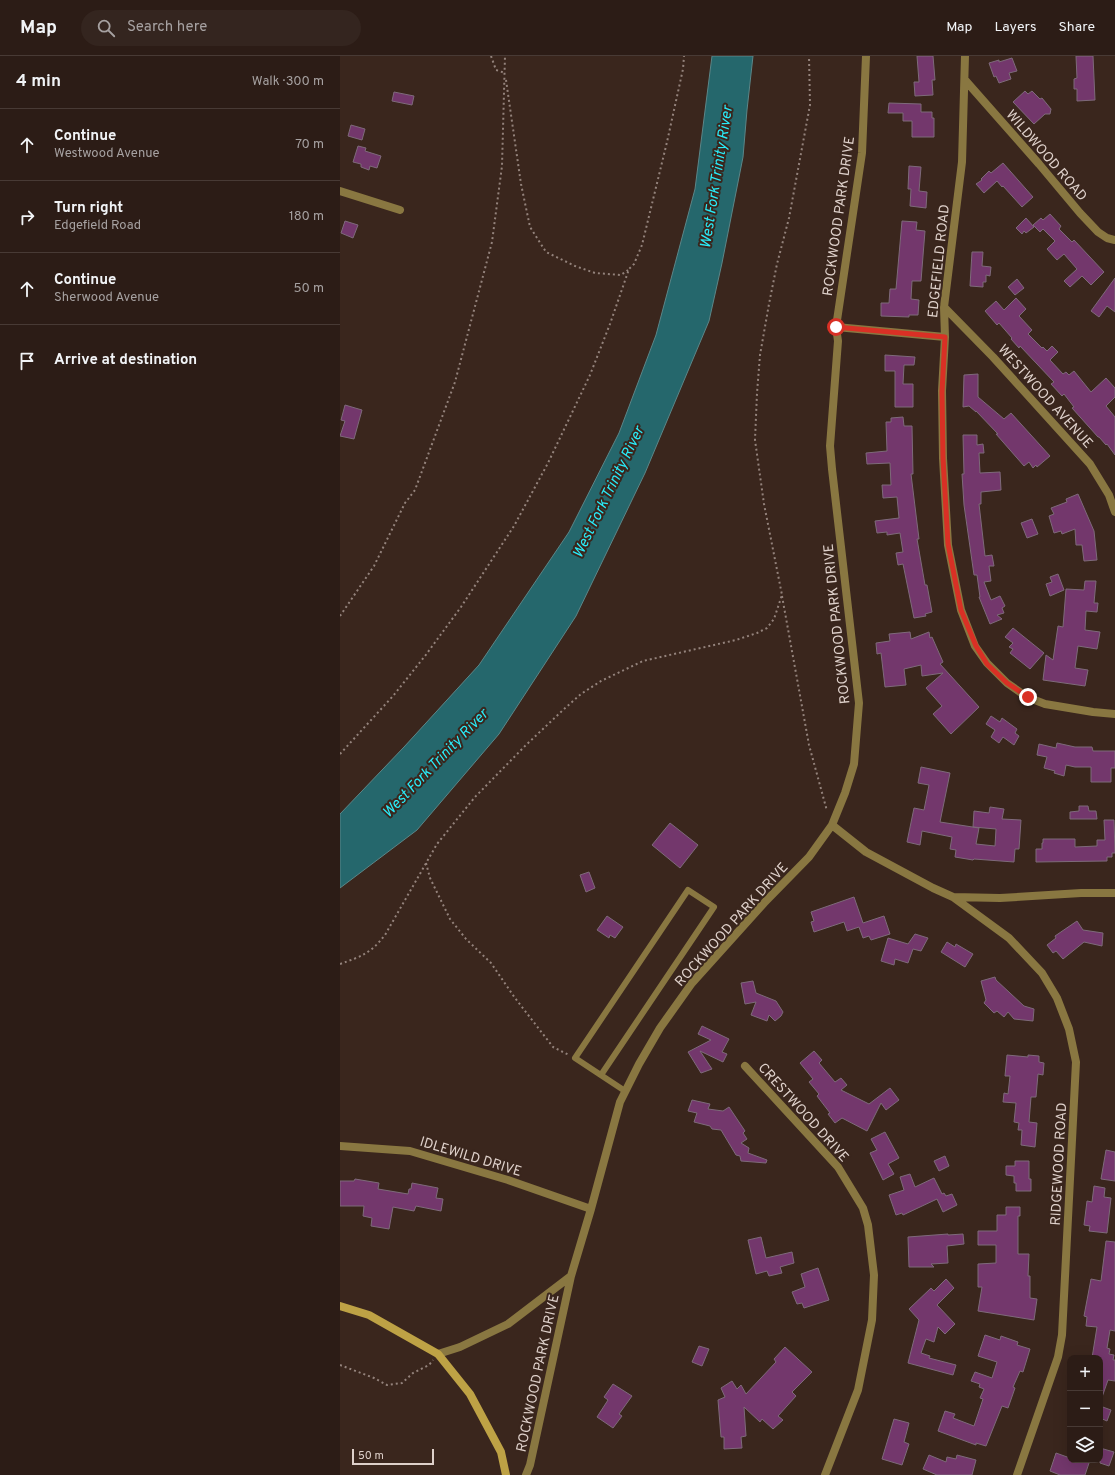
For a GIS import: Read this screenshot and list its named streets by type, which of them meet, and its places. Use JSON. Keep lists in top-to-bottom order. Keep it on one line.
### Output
{"streets":{"street":["WILDWOOD ROAD","ROCKWOOD PARK DRIVE","EDGEFIELD ROAD","WESTWOOD AVENUE","CRESTWOOD DRIVE","IDLEWILD DRIVE","RIDGEWOOD ROAD"]},"crossings":[["WILDWOOD ROAD","EDGEFIELD ROAD"],["ROCKWOOD PARK DRIVE","IDLEWILD DRIVE"],["EDGEFIELD ROAD","WESTWOOD AVENUE"]],"water":["West Fork Trinity River"],"scale_bar":"50 m","page":{"header":"Map","search":"Search here","nav":["Map","Layers","Share"],"heading":["4 min","Walk · 300 m"],"list":[["Continue","Westwood Avenue","70 m"],["Turn right","Edgefield Road","180 m"],["Continue","Sherwood Avenue","50 m"],"Arrive at destination"],"map_buttons":["+","−"],"scale":"50 m"}}
